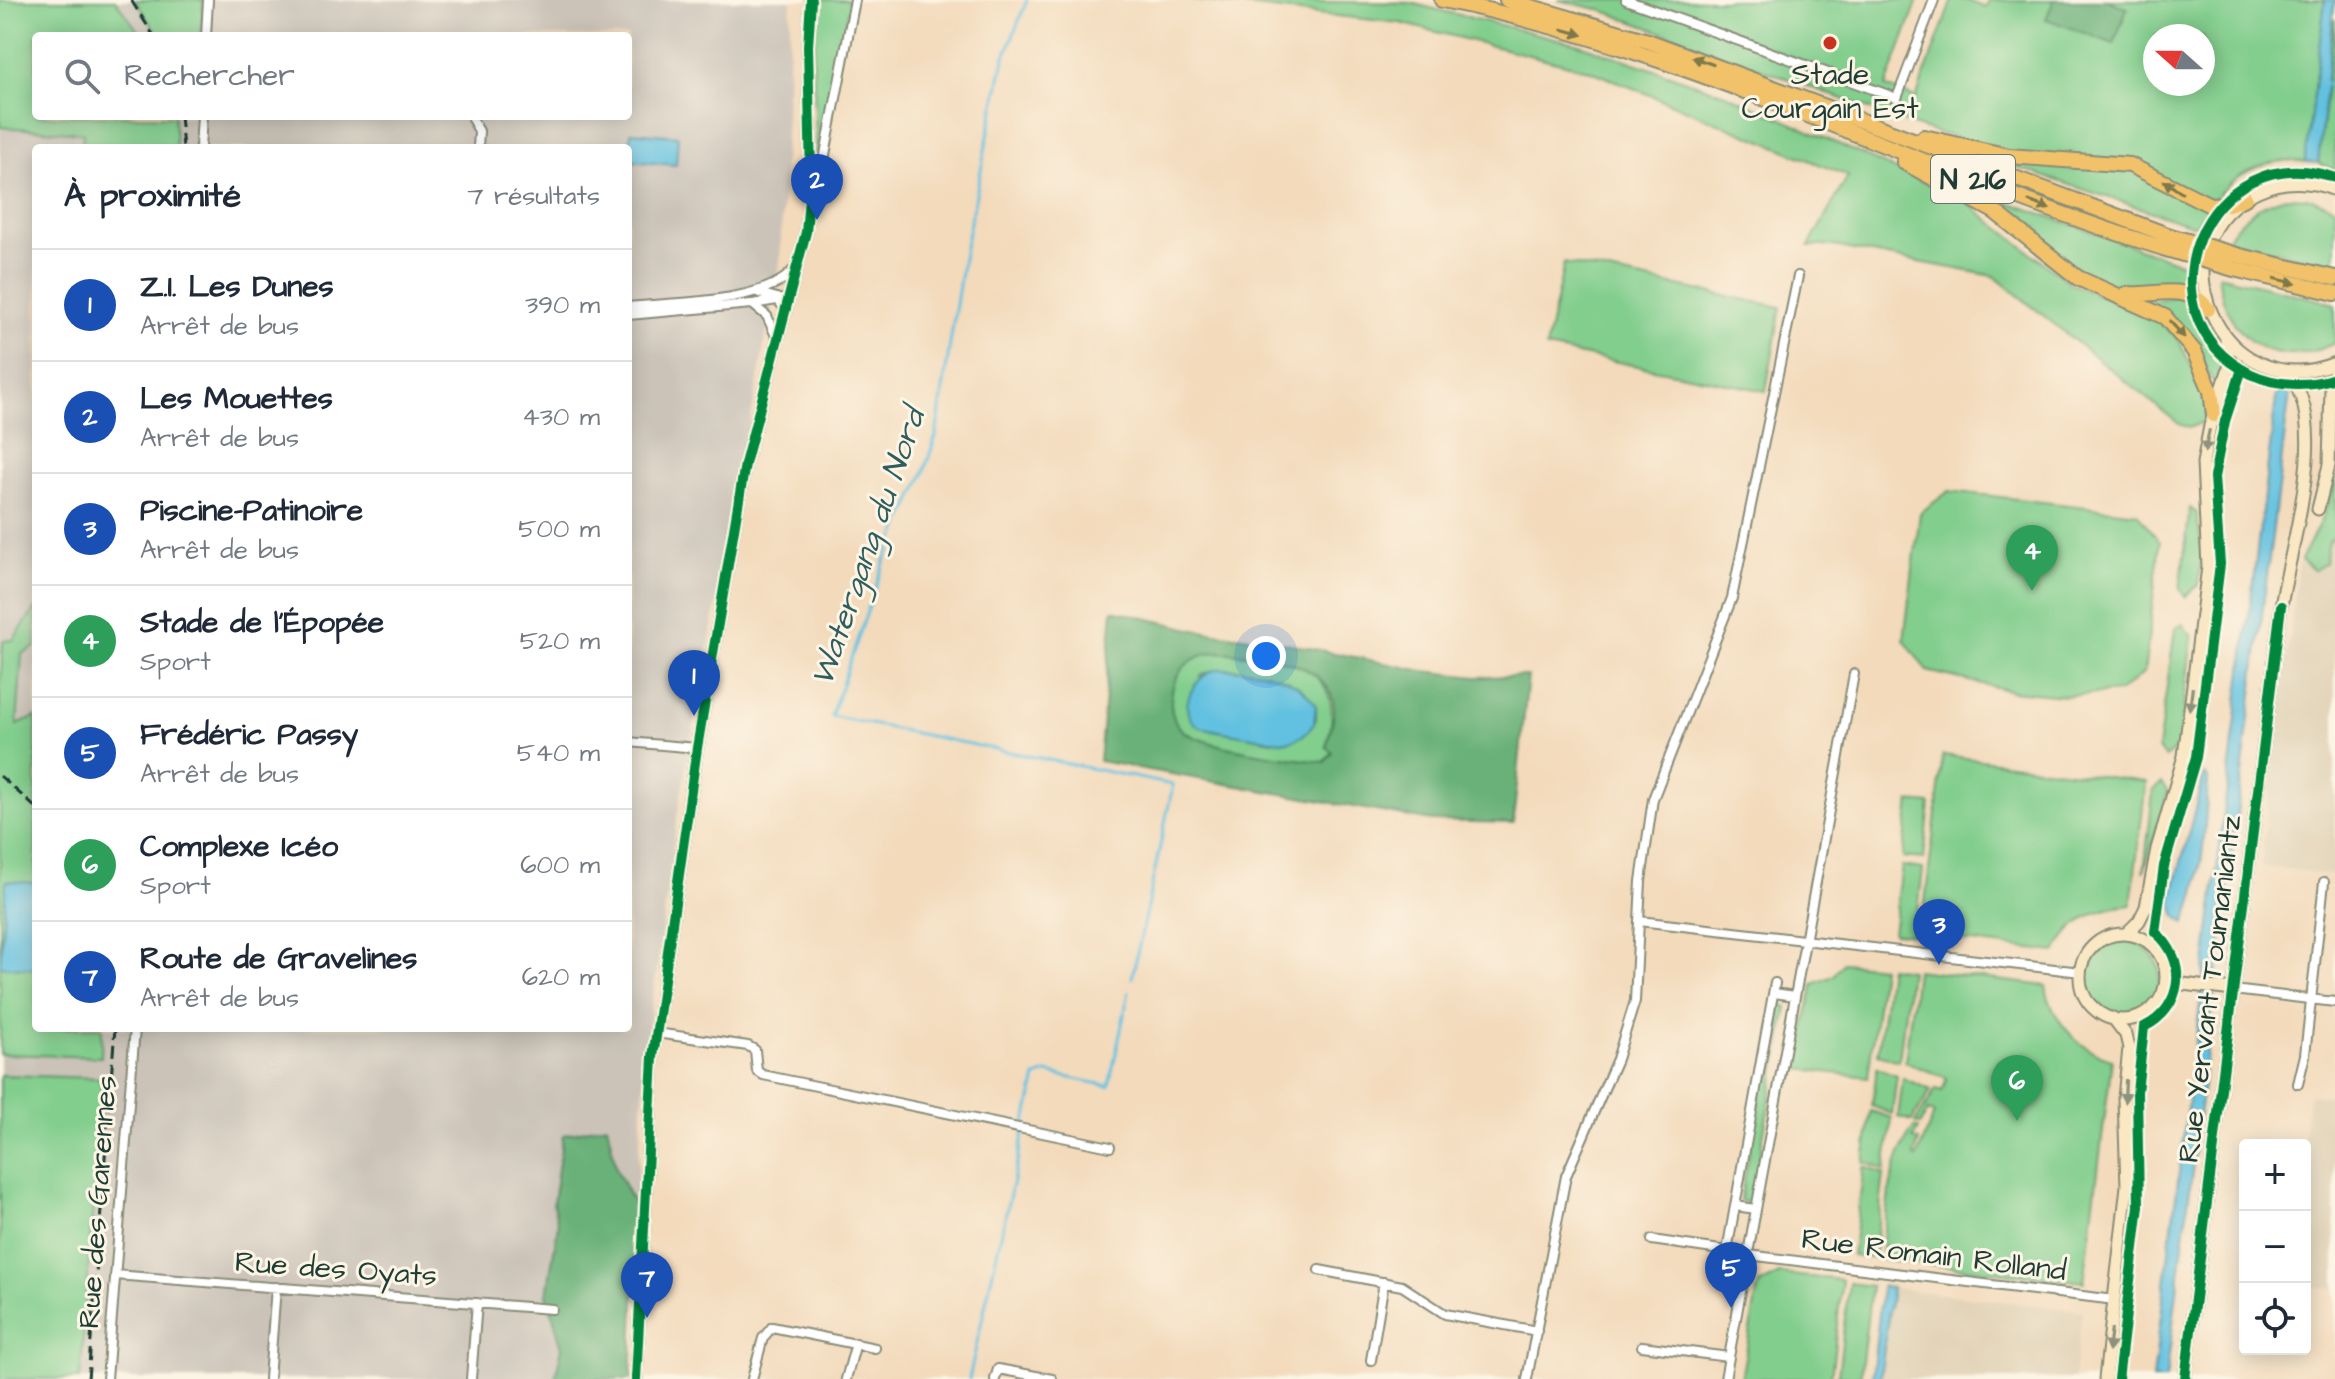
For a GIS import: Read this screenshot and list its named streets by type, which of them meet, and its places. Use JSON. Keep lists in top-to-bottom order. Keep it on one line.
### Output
{"streets":{"highway":["N 216"],"street":["Rue Yervant Toumaniantz","Rue des Garennes","Rue Romain Rolland","Rue des Oyats"]},"crossings":[["Rue des Garennes","Rue des Oyats"]],"water":["Watergang du Nord"],"places":["Stade Courgain Est"],"north":"left","page":{"search":"Rechercher","heading":["À proximité","7 résultats"],"pins":["2","4","1","3","6","5","7"],"list":[{"mark":"1","name":"Z.I. Les Dunes","note":"Arrêt de bus","value":"390 m"},{"mark":"2","name":"Les Mouettes","note":"Arrêt de bus","value":"430 m"},{"mark":"3","name":"Piscine-Patinoire","note":"Arrêt de bus","value":"500 m"},{"mark":"4","name":"Stade de l'Épopée","note":"Sport","value":"520 m"},{"mark":"5","name":"Frédéric Passy","note":"Arrêt de bus","value":"540 m"},{"mark":"6","name":"Complexe Icéo","note":"Sport","value":"600 m"},{"mark":"7","name":"Route de Gravelines","note":"Arrêt de bus","value":"620 m"}],"map_buttons":["+","−"]}}
